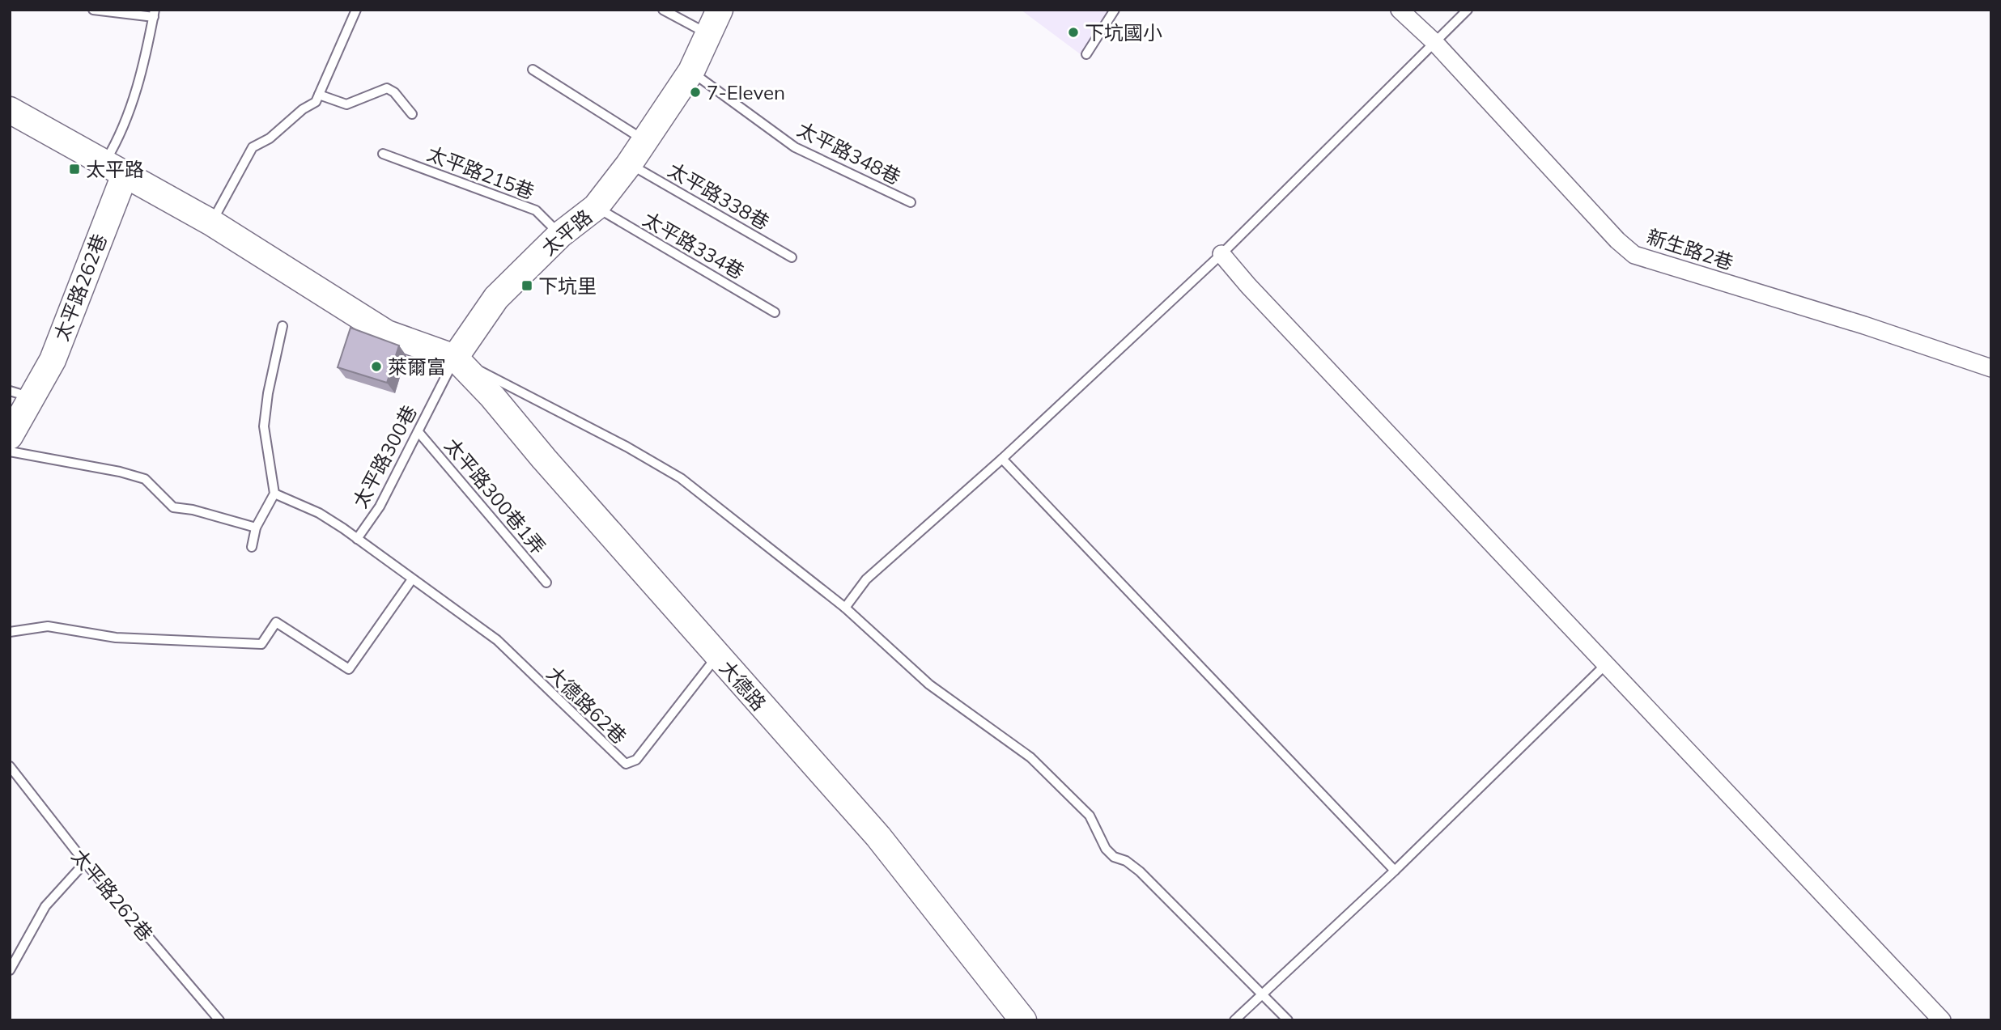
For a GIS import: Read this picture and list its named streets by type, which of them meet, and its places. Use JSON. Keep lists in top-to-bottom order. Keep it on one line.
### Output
{"streets":{"street":["太平路","新生路2巷","太平路262巷","大德路"],"lane":["太平路348巷","太平路215巷","太平路338巷","太平路334巷","太平路300巷","太平路300巷1弄","大德路62巷"]},"crossings":[["太平路348巷","太平路"],["太平路215巷","太平路"],["太平路338巷","太平路"],["太平路","太平路334巷"],["太平路","太平路300巷"],["太平路","大德路"],["太平路300巷","太平路300巷1弄"],["太平路300巷","大德路"],["太平路300巷","大德路62巷"],["大德路","大德路62巷"]],"places":{"other":["下坑國小","7-Eleven","萊爾富"],"transit":["太平路","下坑里"]}}
